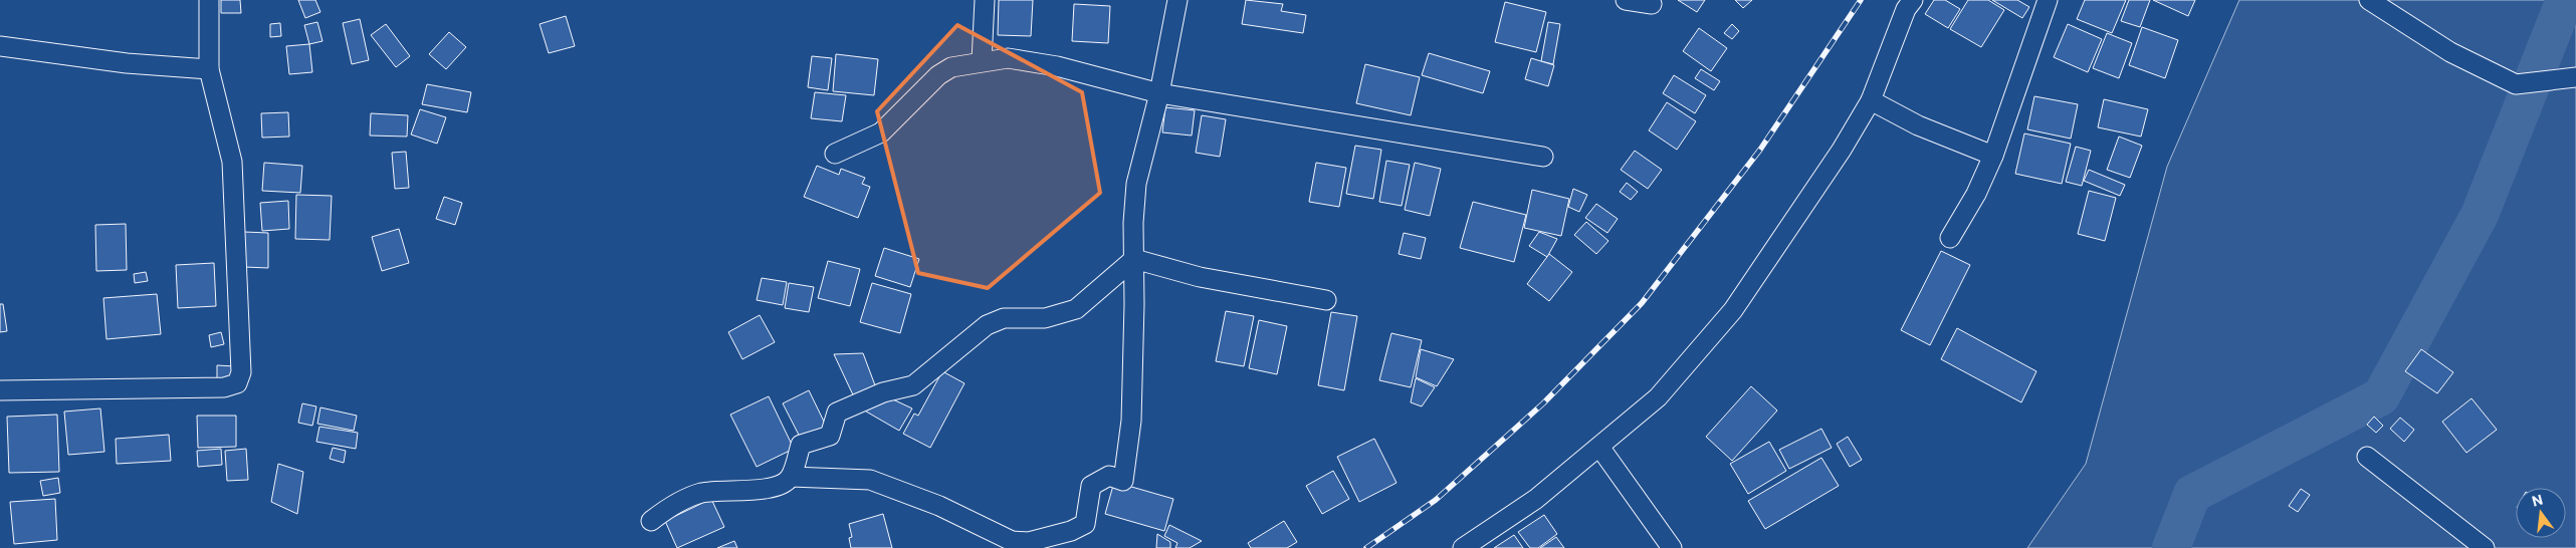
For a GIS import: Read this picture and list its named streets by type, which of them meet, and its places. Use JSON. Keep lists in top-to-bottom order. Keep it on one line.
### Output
{"north":"top"}
